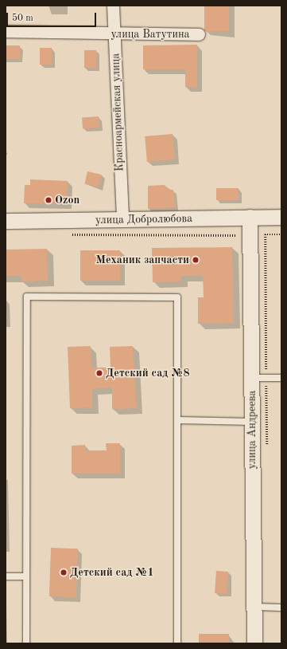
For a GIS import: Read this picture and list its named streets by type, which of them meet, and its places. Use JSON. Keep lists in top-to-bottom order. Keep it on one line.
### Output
{"streets":{"street":["улица Ватутина","Красноармейская улица","улица Добролюбова","улица Андреева"]},"crossings":[["улица Ватутина","Красноармейская улица"],["Красноармейская улица","улица Добролюбова"],["улица Добролюбова","улица Андреева"]],"places":["Ozon","Механик запчасти","Детский сад №8","Детский сад №1"],"scale_bar":"50 m"}
